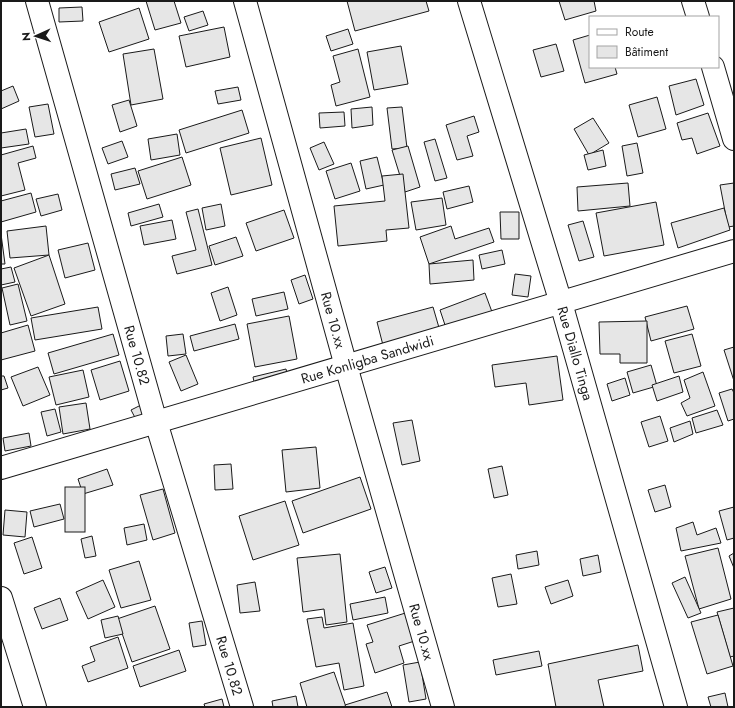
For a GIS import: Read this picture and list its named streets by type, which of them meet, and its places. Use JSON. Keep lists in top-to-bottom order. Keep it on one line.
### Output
{"streets":{"street":["Rue 10.xx","Rue Diallo Tinga","Rue 10.82","Rue Konligba Sandwidi"]},"crossings":[["Rue 10.xx","Rue Konligba Sandwidi"],["Rue Diallo Tinga","Rue Konligba Sandwidi"],["Rue 10.82","Rue Konligba Sandwidi"]],"legend":["Route","Bâtiment"],"north":"left"}
